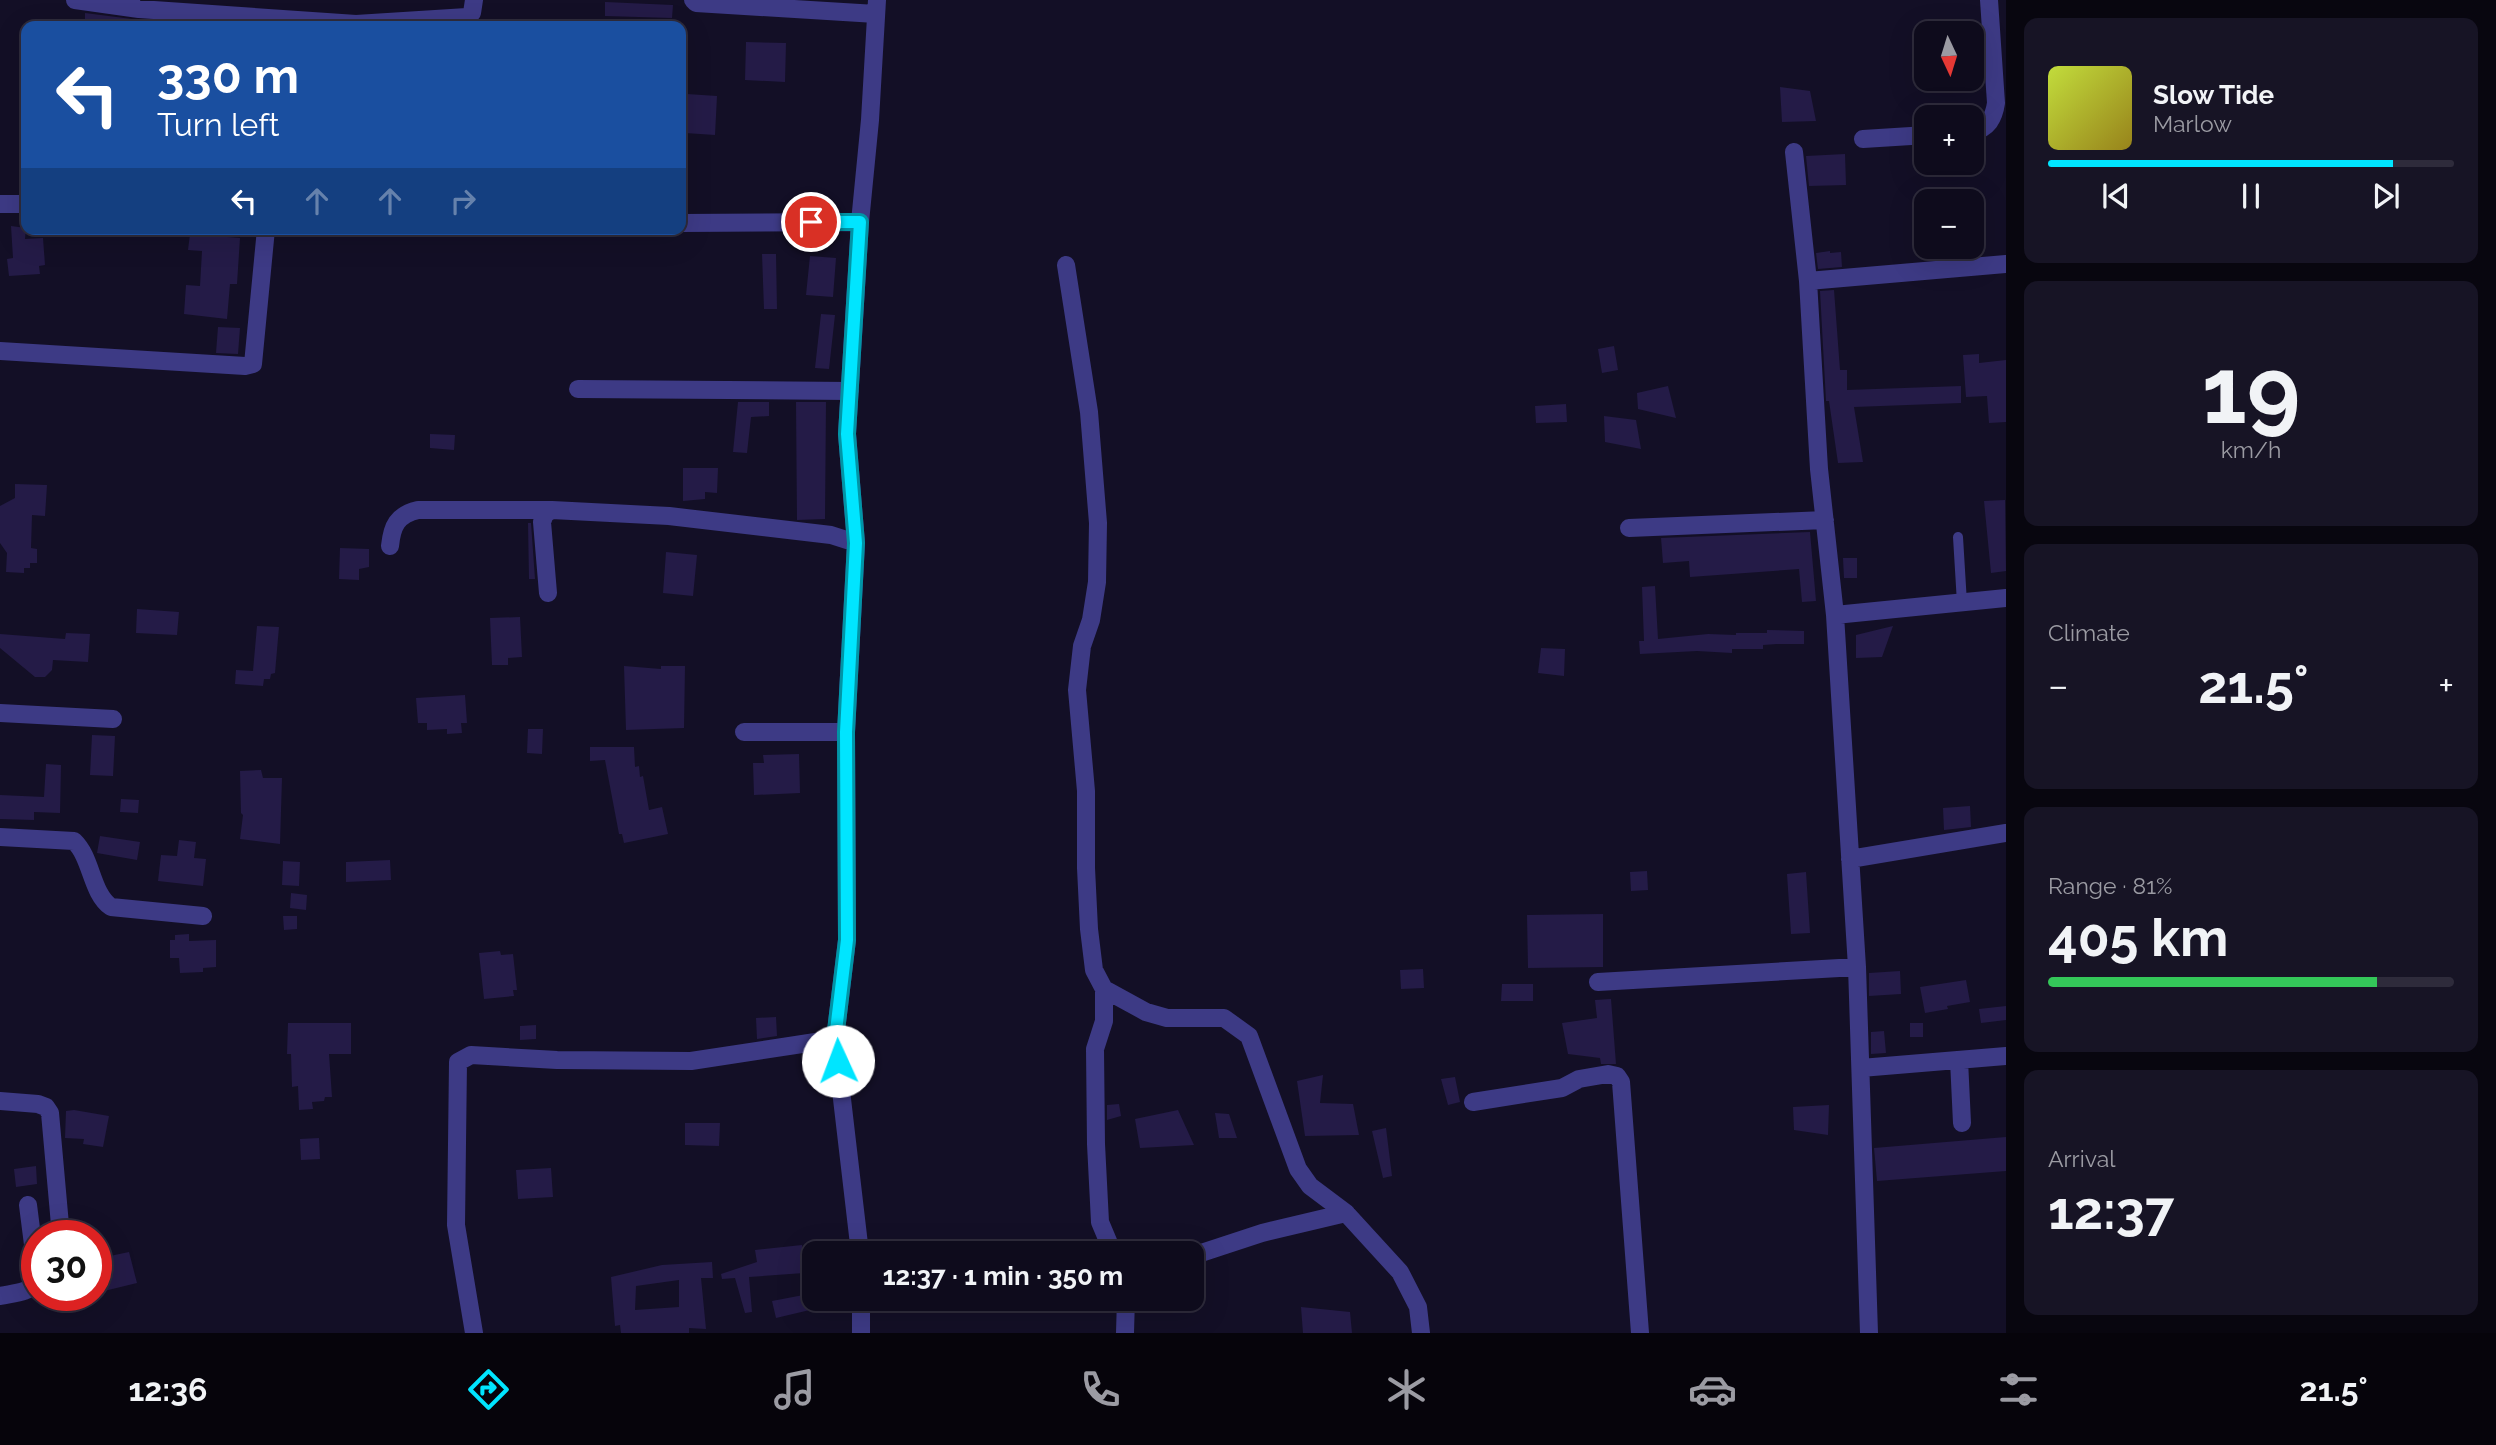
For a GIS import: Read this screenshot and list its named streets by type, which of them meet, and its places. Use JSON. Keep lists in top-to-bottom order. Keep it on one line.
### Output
{"north":"bottom","page":{"map_buttons":["+","−"],"turn":["330 m","Turn left"],"song":["Slow Tide","Marlow"],"tile":[["19","km/h"],"Climate",["Range · 81%","405 km"],["Arrival","12:37"]],"heat":["−","21.5°","+"],"limit":"30","trip":"12:37 · 1 min · 350 m","tabs":["12:36","21.5°"]}}
